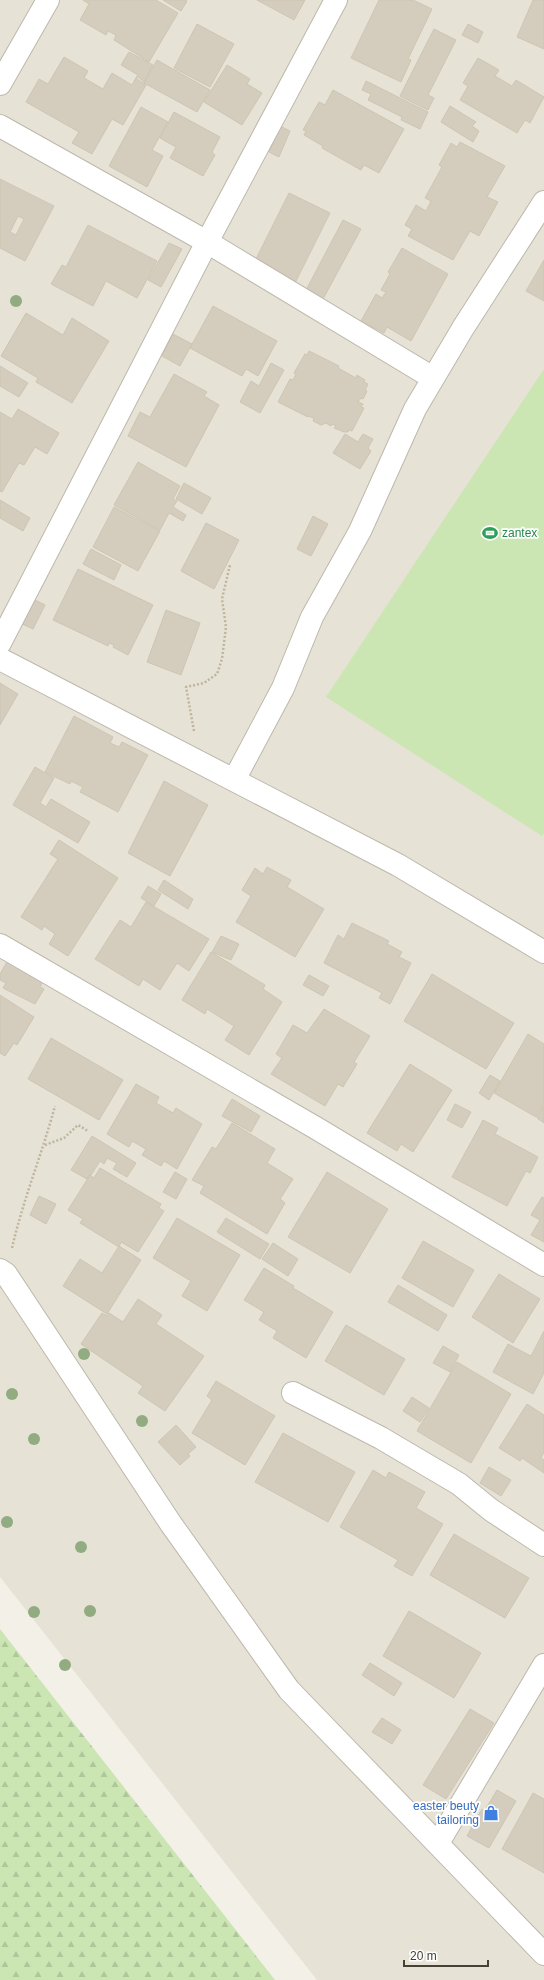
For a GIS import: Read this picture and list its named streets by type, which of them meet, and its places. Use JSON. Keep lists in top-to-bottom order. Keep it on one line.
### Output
{"places":{"sports":["zantex"],"shop":["easter beuty tailoring"]},"scale_bar":"20 m"}
